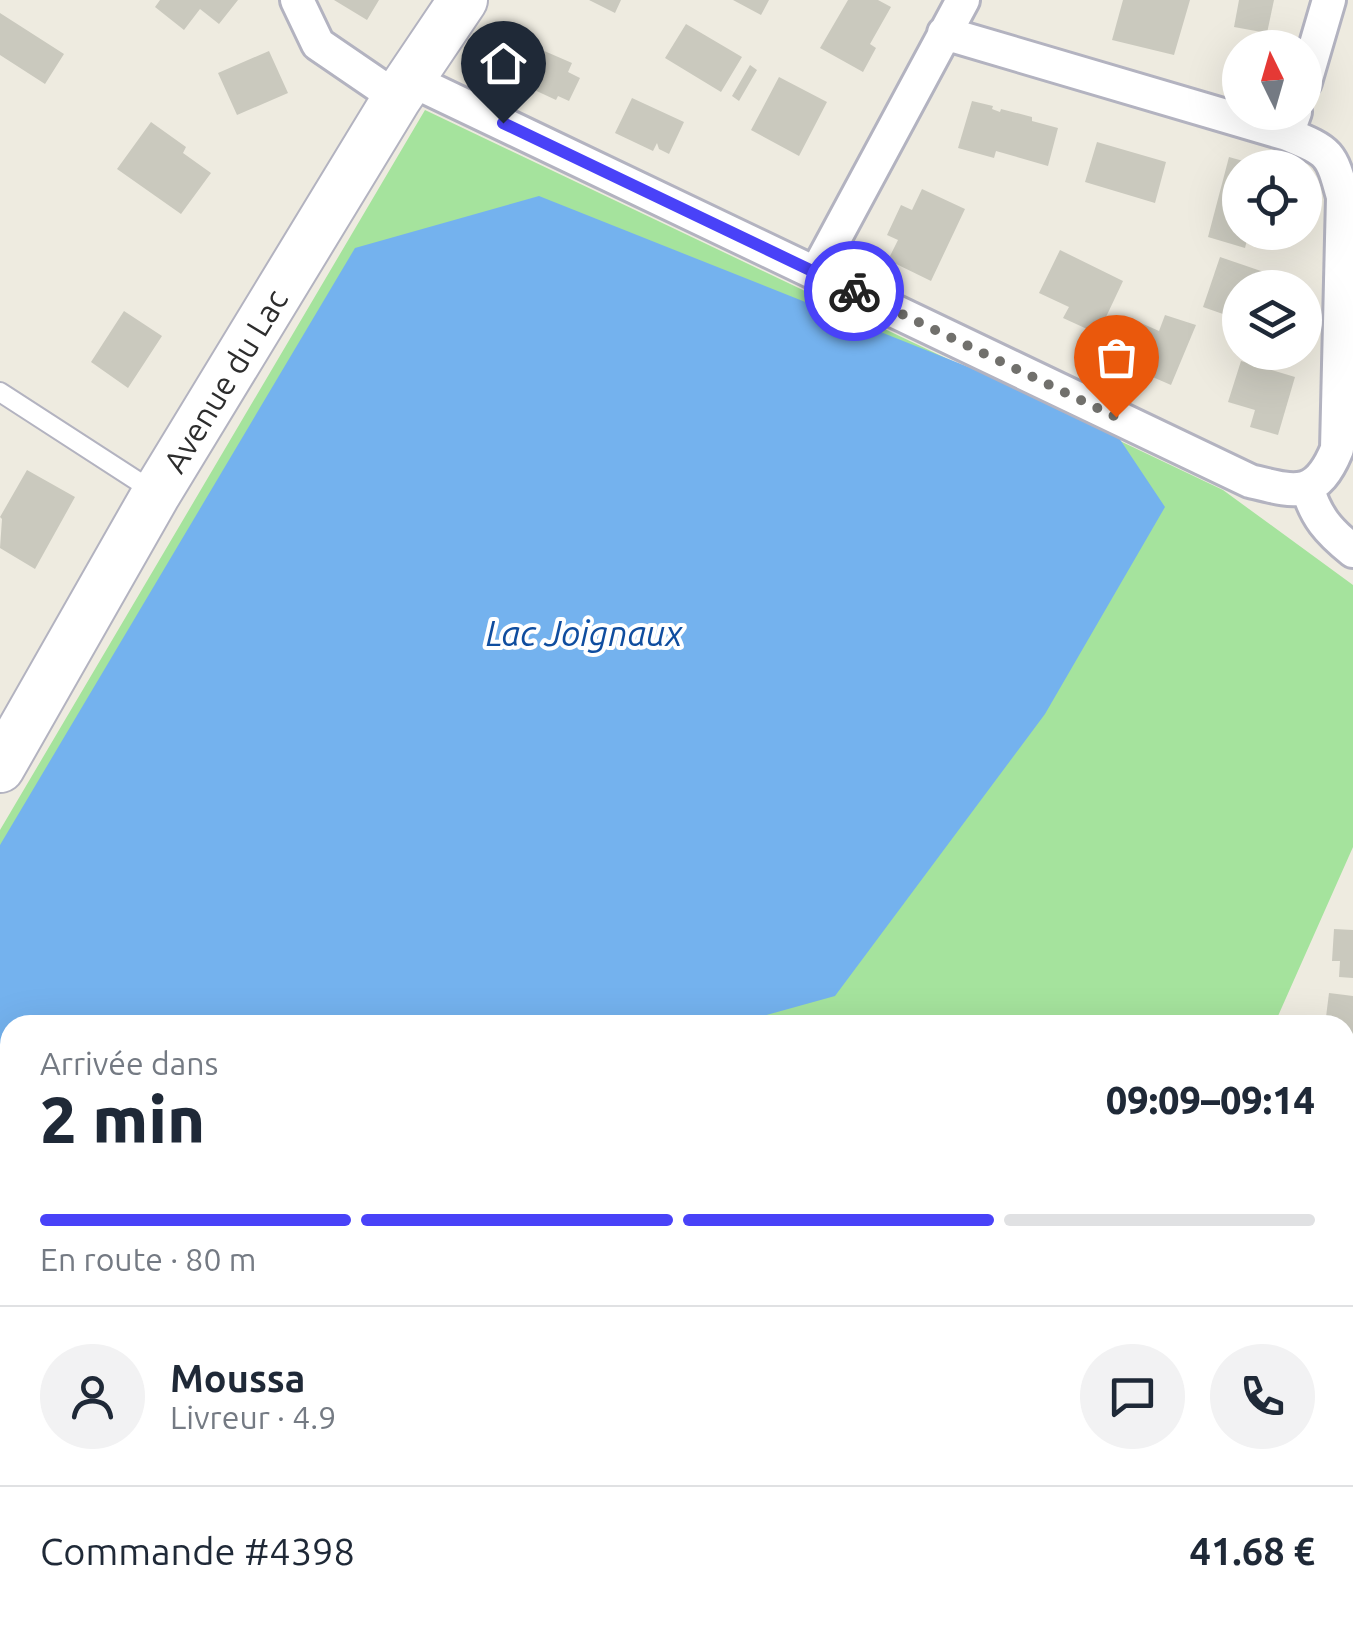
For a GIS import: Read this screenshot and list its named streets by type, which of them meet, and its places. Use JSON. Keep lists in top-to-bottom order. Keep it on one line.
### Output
{"streets":{"main road":["Avenue du Lac"]},"water":["Lac Joignaux"],"north":"top","page":{"heading":["2 min","Arrivée dans","09:09–09:14"],"panel":["Moussa","Livreur · 4.9","Commande #4398","41.68 €"],"bar":"En route · 80 m"}}
